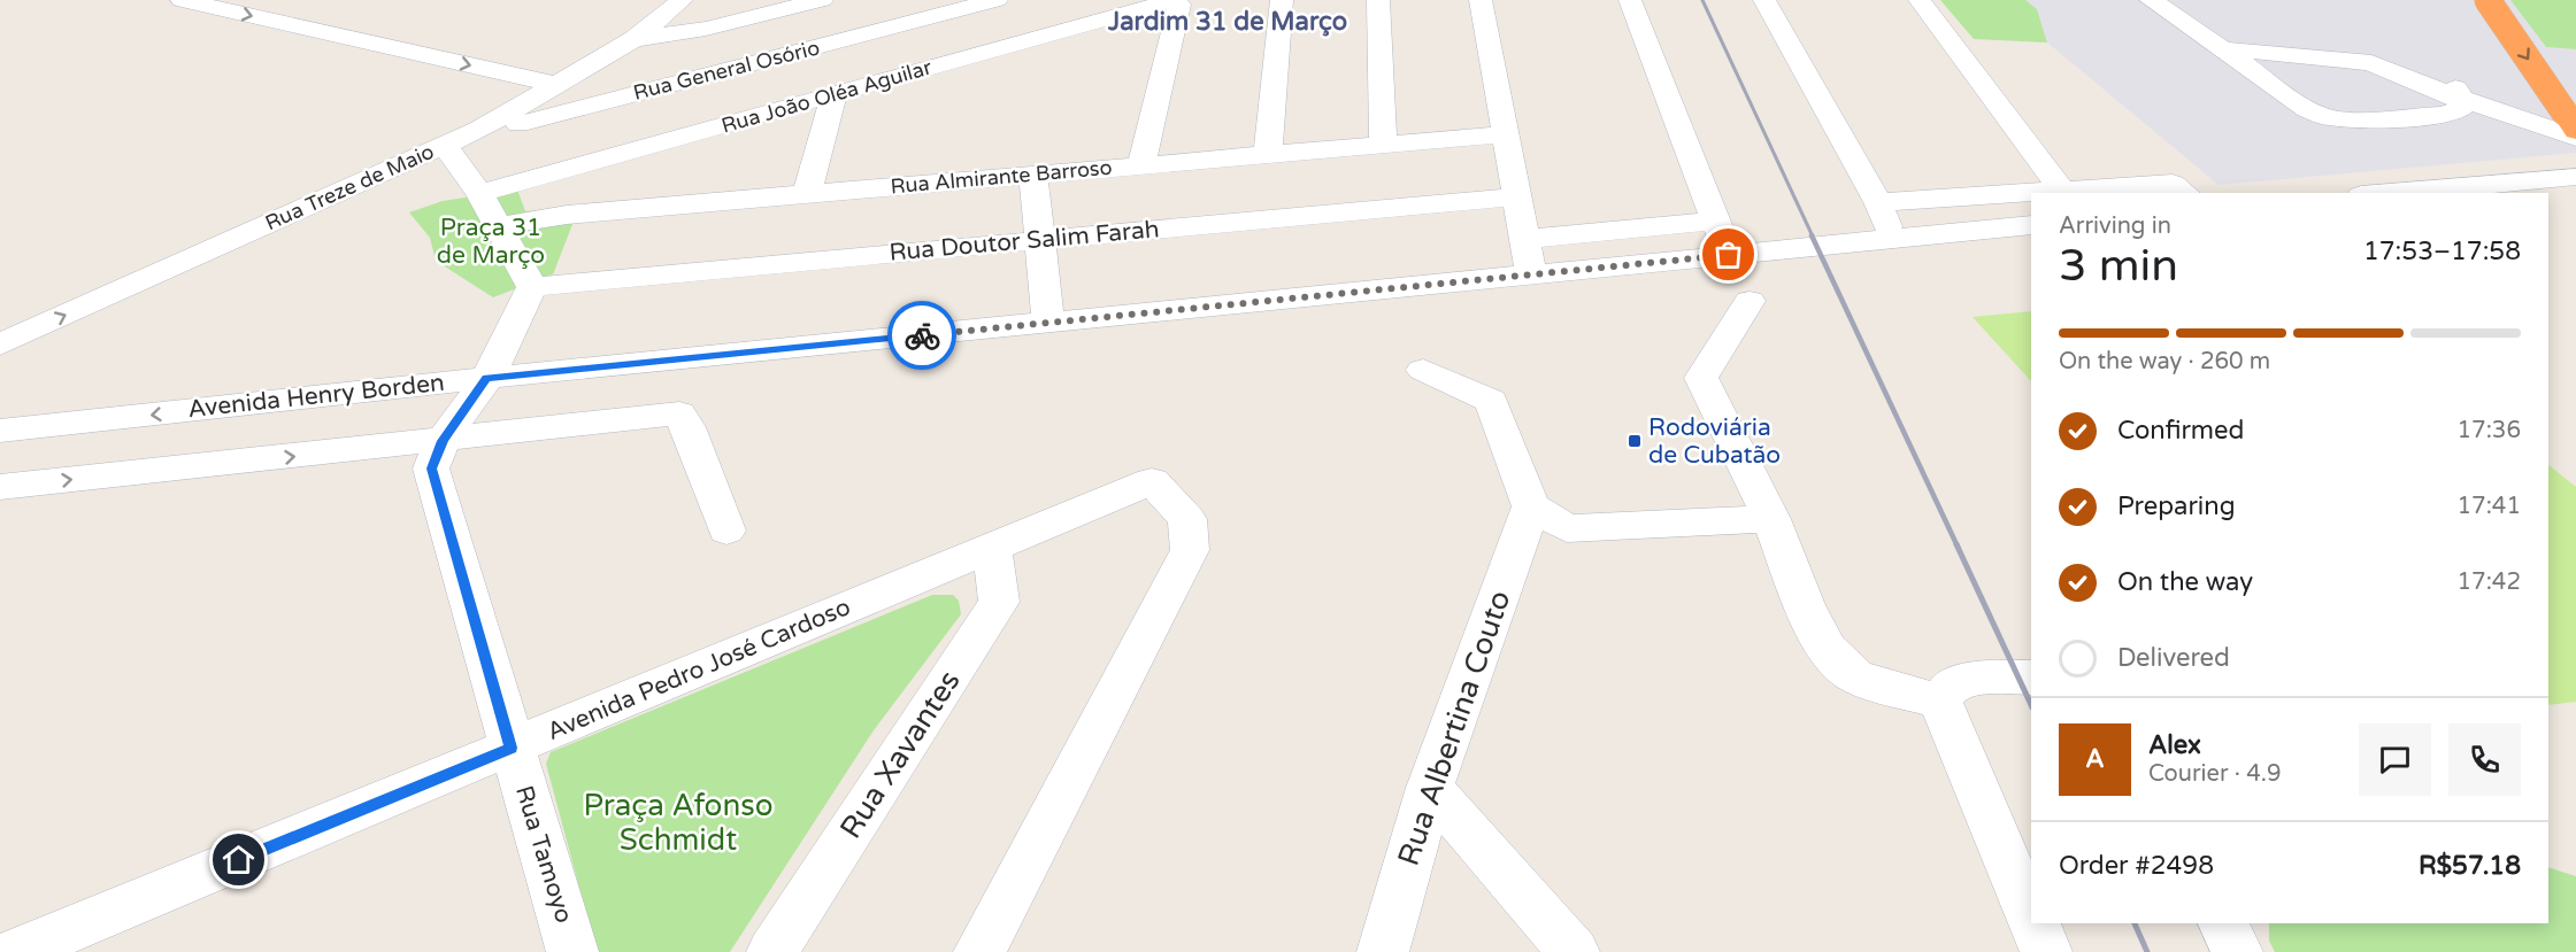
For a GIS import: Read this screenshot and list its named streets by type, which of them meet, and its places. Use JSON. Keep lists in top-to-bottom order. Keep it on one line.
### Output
{"streets":{"street":["Rua General Osório","Rua João Oléa Aguilar","Rua Almirante Barroso","Rua Treze de Maio","Rua Doutor Salim Farah","Avenida Henry Borden","Avenida Pedro José Cardoso","Rua Albertina Couto","Rua Xavantes","Rua Tamoyo"]},"crossings":[["Rua General Osório","Rua João Oléa Aguilar"],["Rua General Osório","Rua Treze de Maio"],["Rua Doutor Salim Farah","Rua Tamoyo"],["Avenida Henry Borden","Rua Tamoyo"],["Avenida Pedro José Cardoso","Rua Xavantes"],["Avenida Pedro José Cardoso","Rua Tamoyo"]],"districts":["Jardim 31 de Março"],"parks":["Praça 31 de Março","Praça Afonso Schmidt"],"places":{"transit":["Rodoviária de Cubatão"]},"page":{"heading":["3 min","Arriving in","17:53–17:58"],"panel":["Alex","Courier · 4.9","Order #2498","R$57.18"],"bar":"On the way · 260 m","list":[["Confirmed","17:36"],["Preparing","17:41"],["On the way","17:42"],"Delivered"],"round":"A"}}
